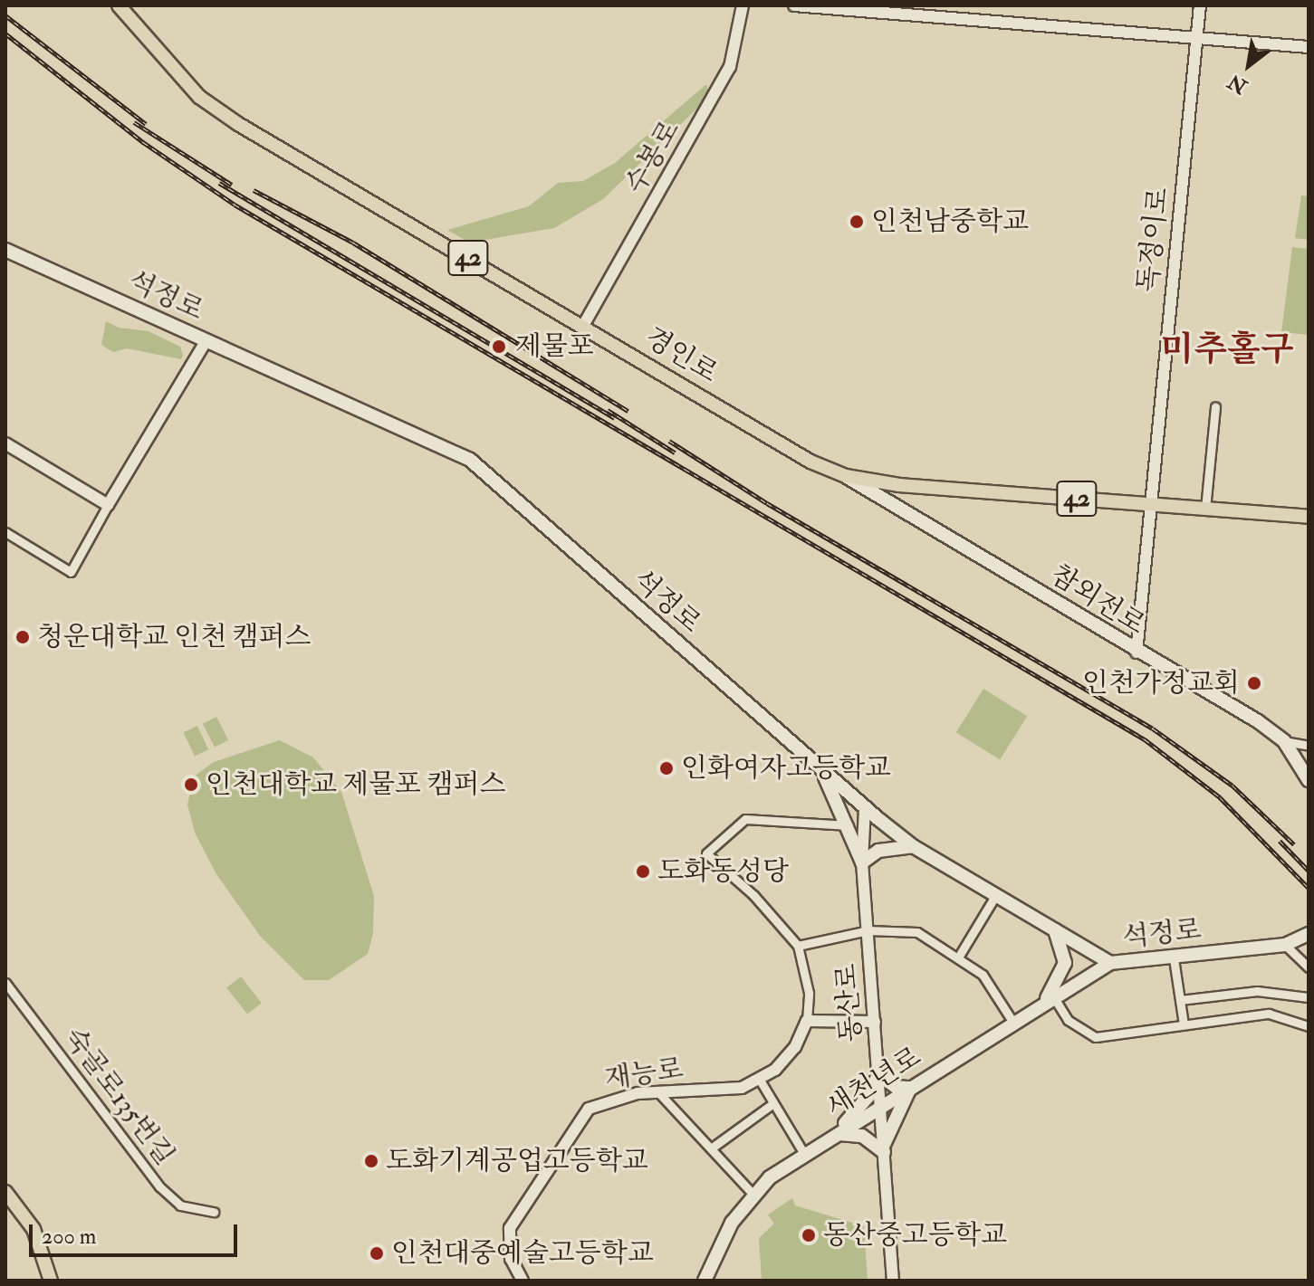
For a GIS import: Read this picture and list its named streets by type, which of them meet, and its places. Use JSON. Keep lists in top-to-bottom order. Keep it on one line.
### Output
{"streets":{"main road":["42","석정로","경인로","참외전로","새천년로"],"street":["수봉로","독정이로","동산로","재능로","숙골로135번길"]},"crossings":[["수봉로","경인로"],["독정이로","경인로"],["독정이로","참외전로"],["석정로","동산로"],["석정로","새천년로"],["경인로","참외전로"],["동산로","새천년로"]],"districts":["미추홀구"],"places":["인천남중학교","제물포","청운대학교 인천 캠퍼스","인천가정교회","인화여자고등학교","인천대학교 제물포 캠퍼스","도화동성당","도화기계공업고등학교","동산중고등학교","인천대중예술고등학교"],"scale_bar":"200 m","north":"bottom left"}
